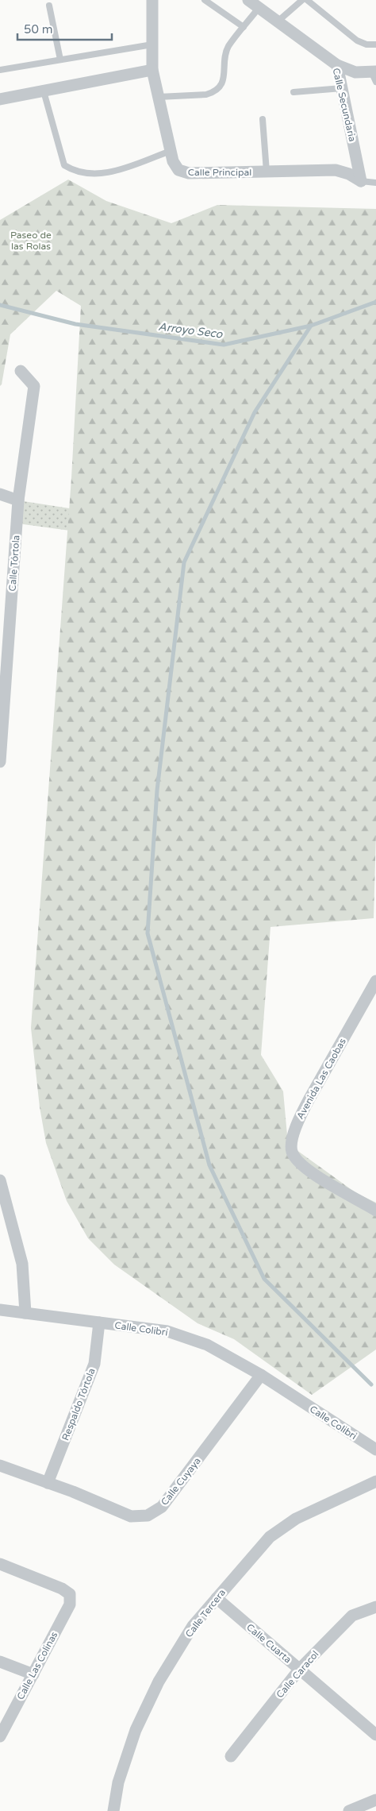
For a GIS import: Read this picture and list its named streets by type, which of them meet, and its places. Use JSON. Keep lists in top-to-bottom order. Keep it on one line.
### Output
{"streets":{"street":["Calle Secundaria","Calle Principal","Calle Tórtola","Avenida Las Caobas","Calle Colibrí","Respaldo Tórtola","Calle Colibri","Calle Cuyaya","Calle Tercera","Calle Cuarta","Calle Las Colinas","Calle Caracol"]},"crossings":[["Calle Secundaria","Calle Principal"],["Calle Colibrí","Respaldo Tórtola"],["Calle Colibrí","Calle Colibri"],["Calle Colibrí","Calle Cuyaya"],["Respaldo Tórtola","Calle Cuyaya"],["Calle Tercera","Calle Cuarta"],["Calle Cuarta","Calle Caracol"]],"water":["Arroyo Seco"],"parks":["Paseo de las Rolas"],"scale_bar":"50 m"}
